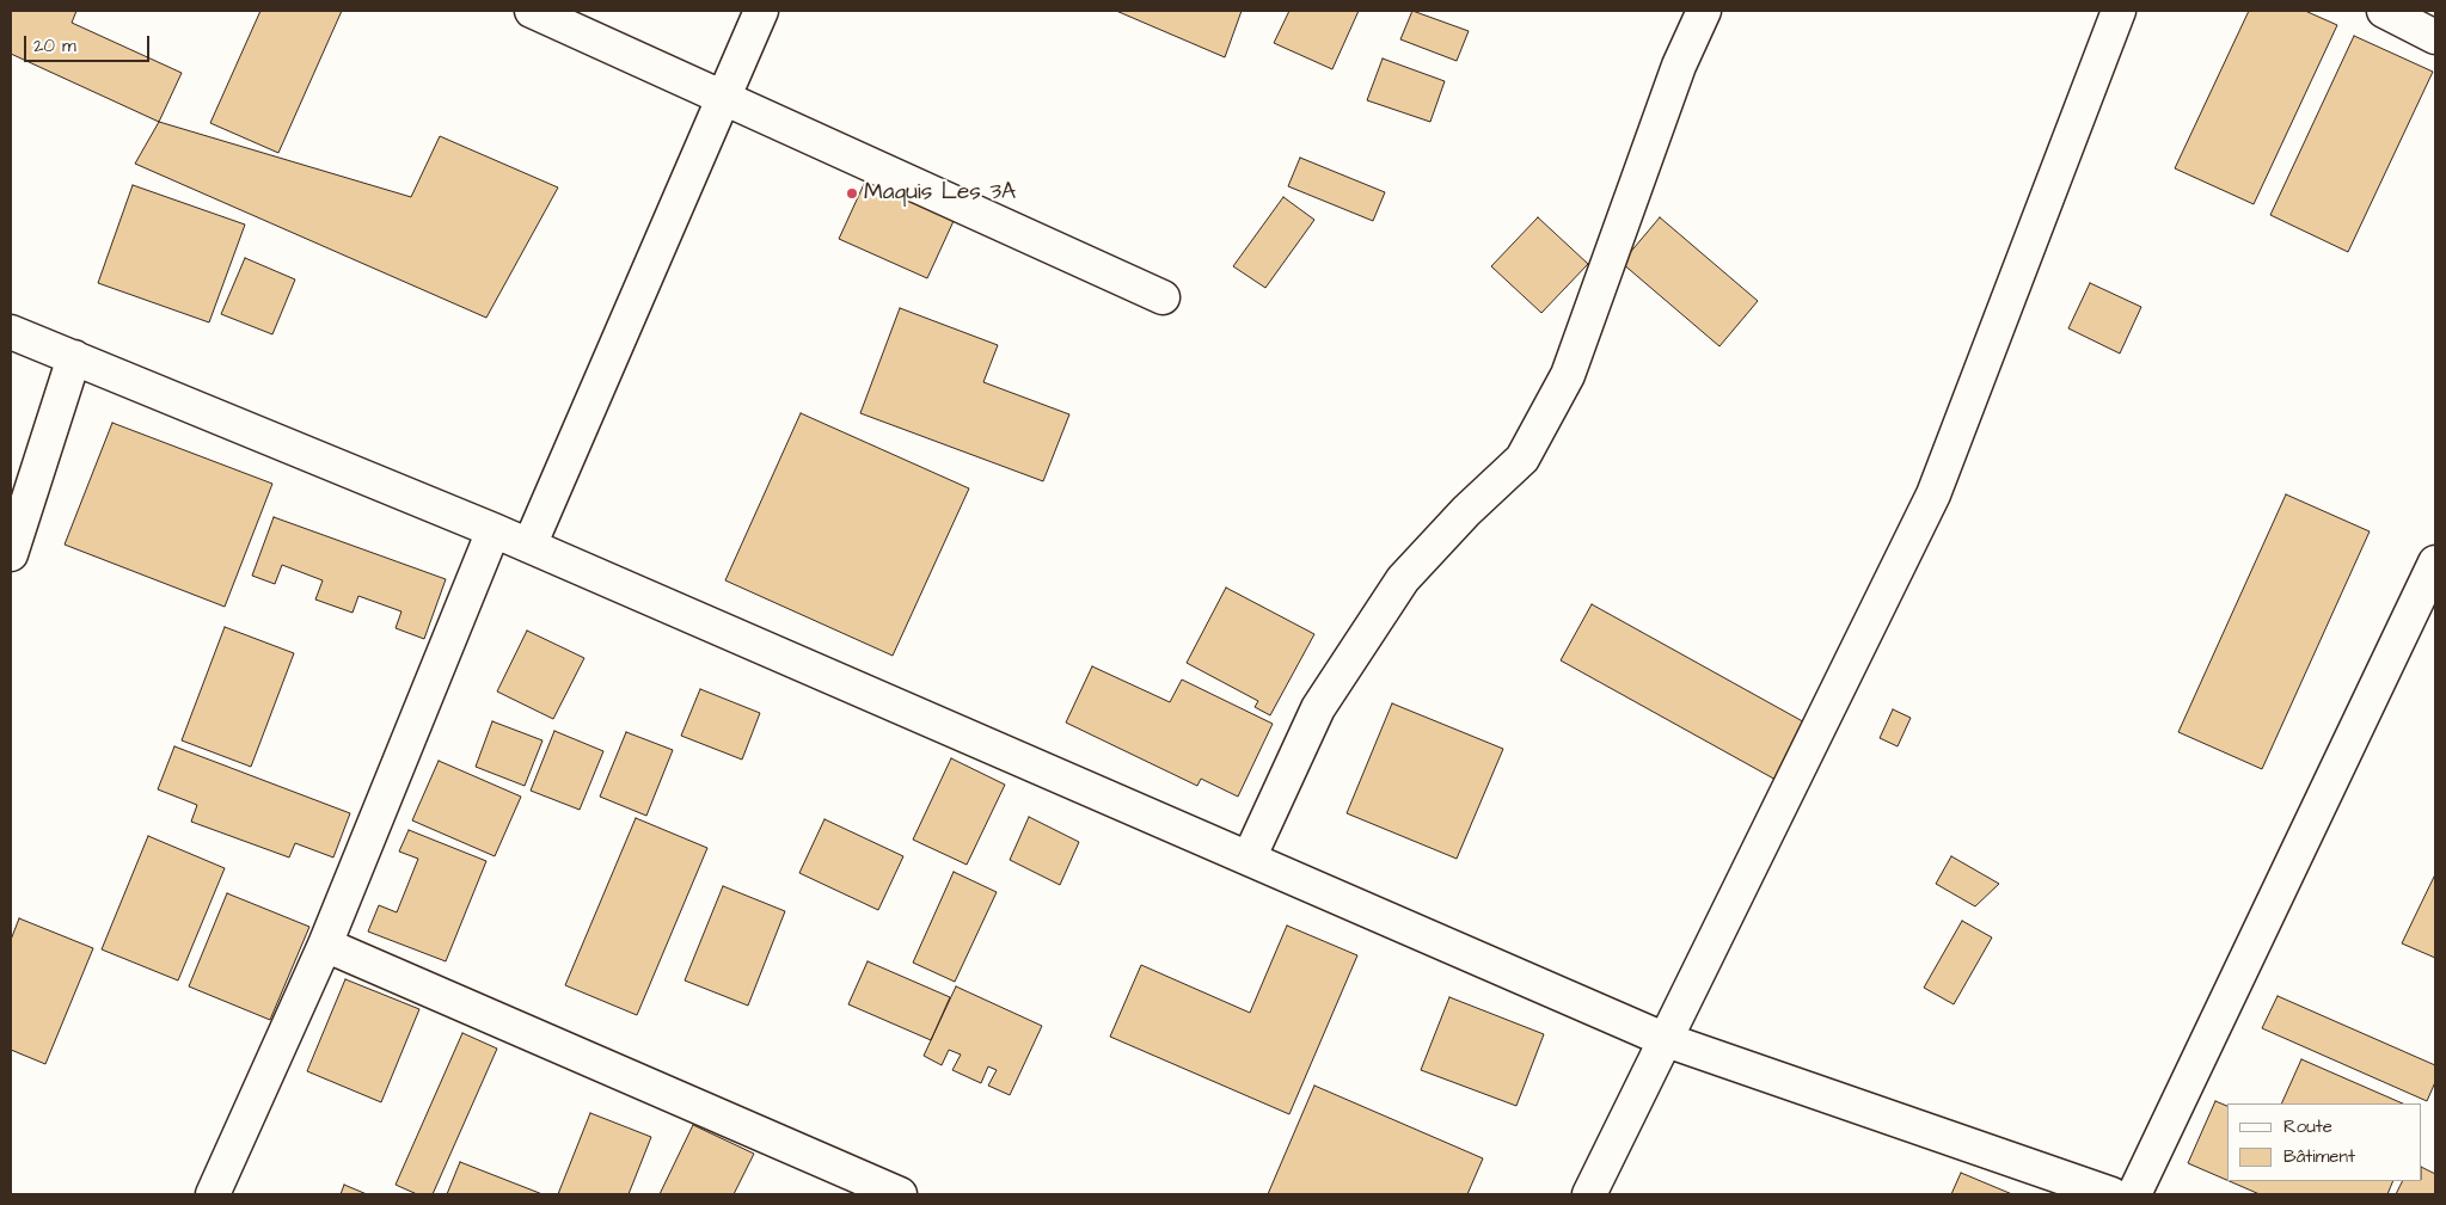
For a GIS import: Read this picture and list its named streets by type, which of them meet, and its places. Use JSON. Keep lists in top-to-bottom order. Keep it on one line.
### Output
{"places":["Maquis Les 3A"],"legend":["Route","Bâtiment"],"scale_bar":"20 m"}
